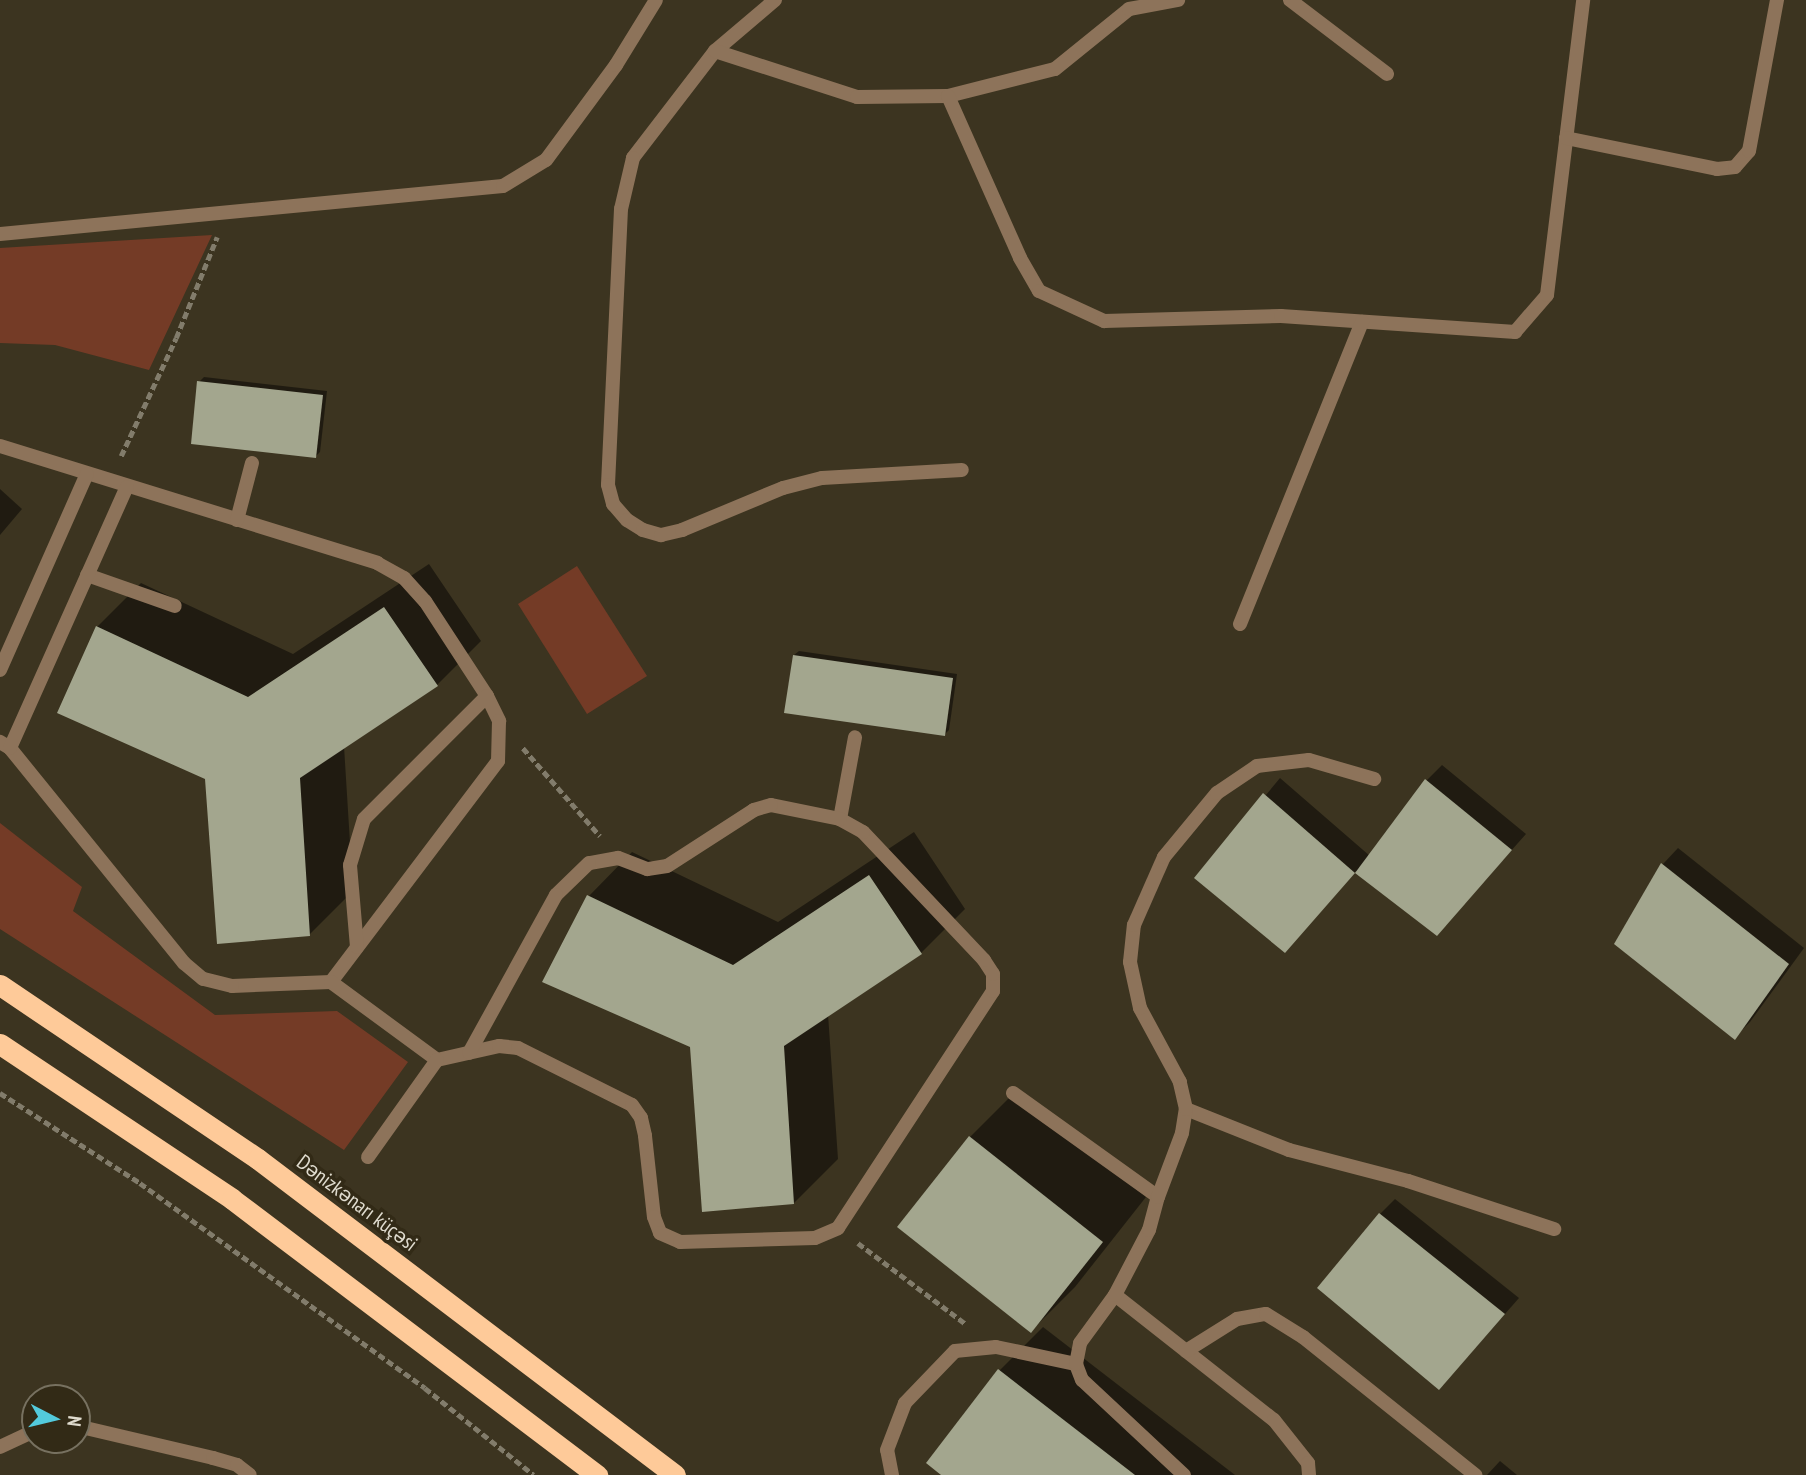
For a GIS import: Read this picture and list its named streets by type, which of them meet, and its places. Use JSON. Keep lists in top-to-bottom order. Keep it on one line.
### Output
{"streets":{"highway":["Dənizkənarı küçəsi"]},"north":"right"}
